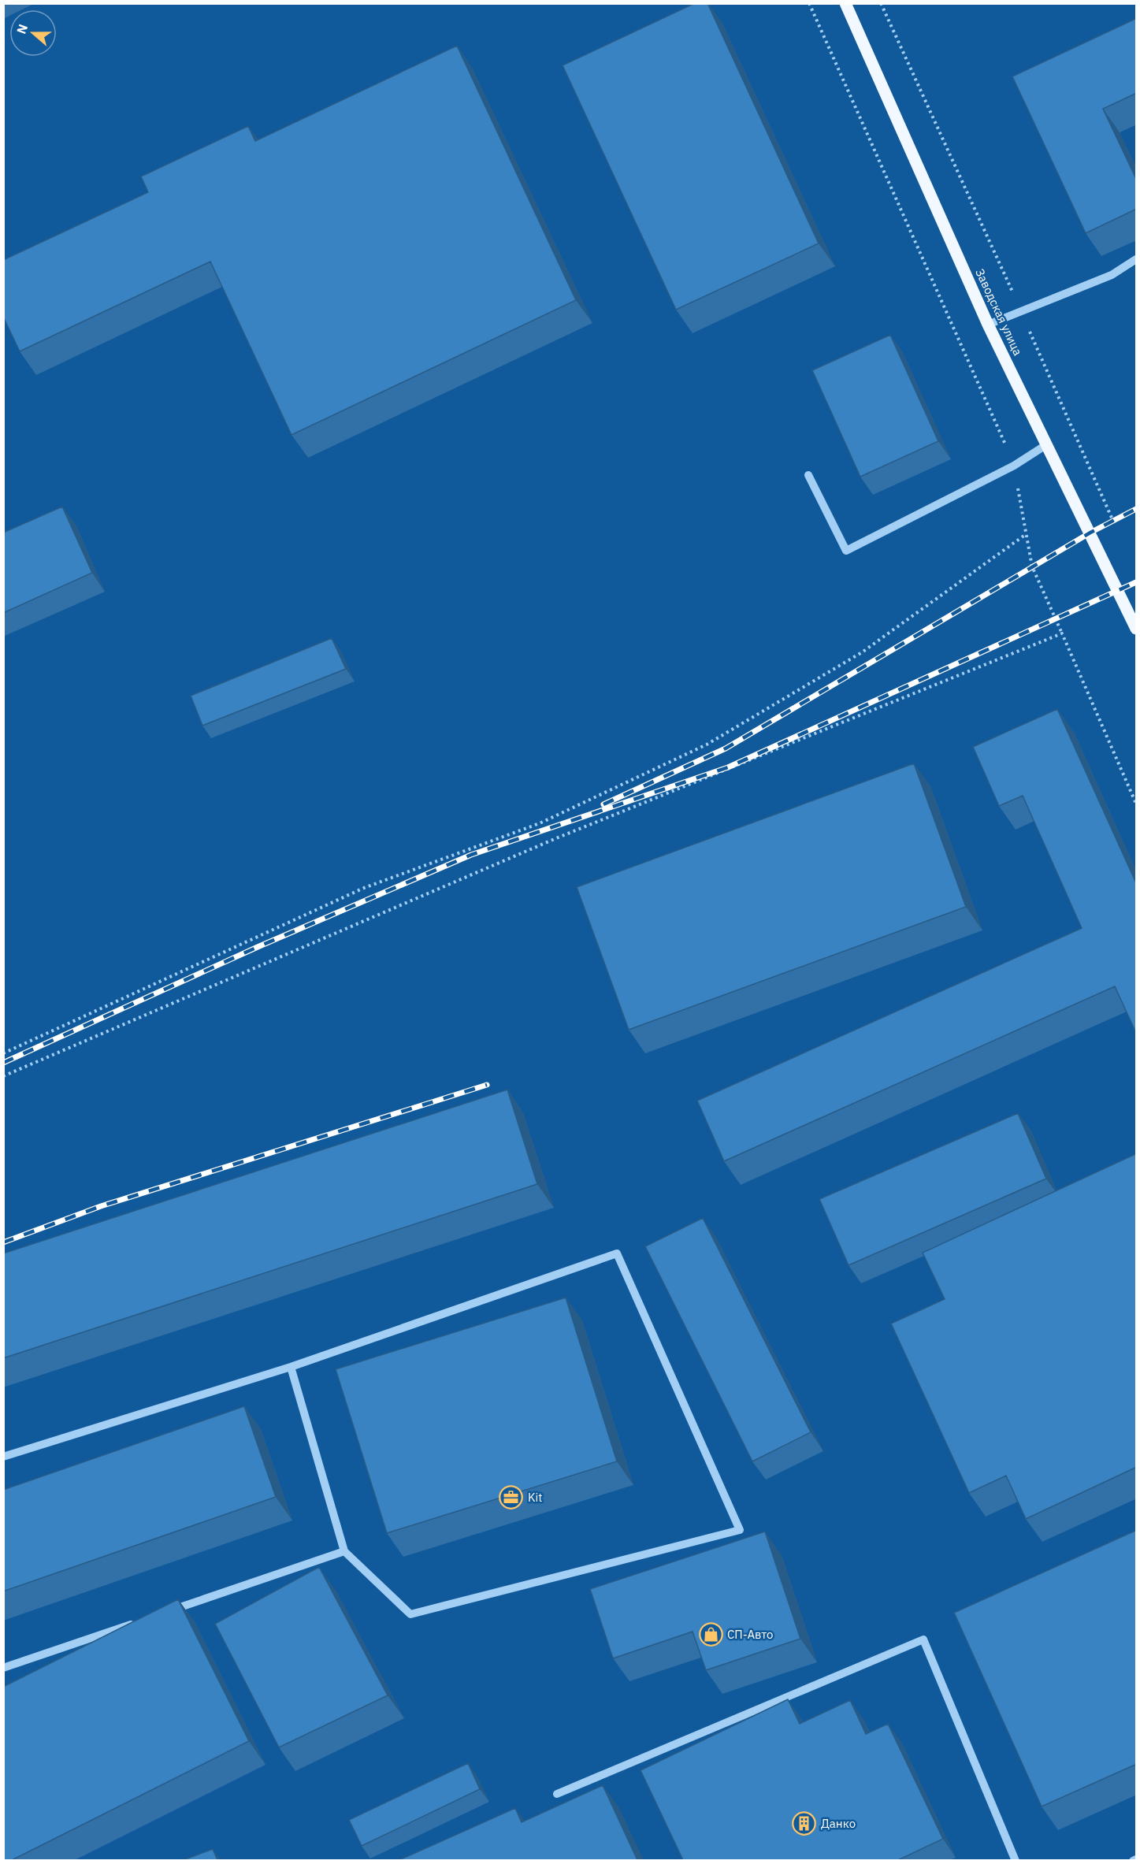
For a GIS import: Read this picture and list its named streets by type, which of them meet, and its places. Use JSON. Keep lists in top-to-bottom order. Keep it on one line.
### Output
{"streets":{"main road":["Заводская улица"]},"places":{"office":["Kit"],"shop":["СП-Авто"],"building":["Данко"]},"north":"left"}
